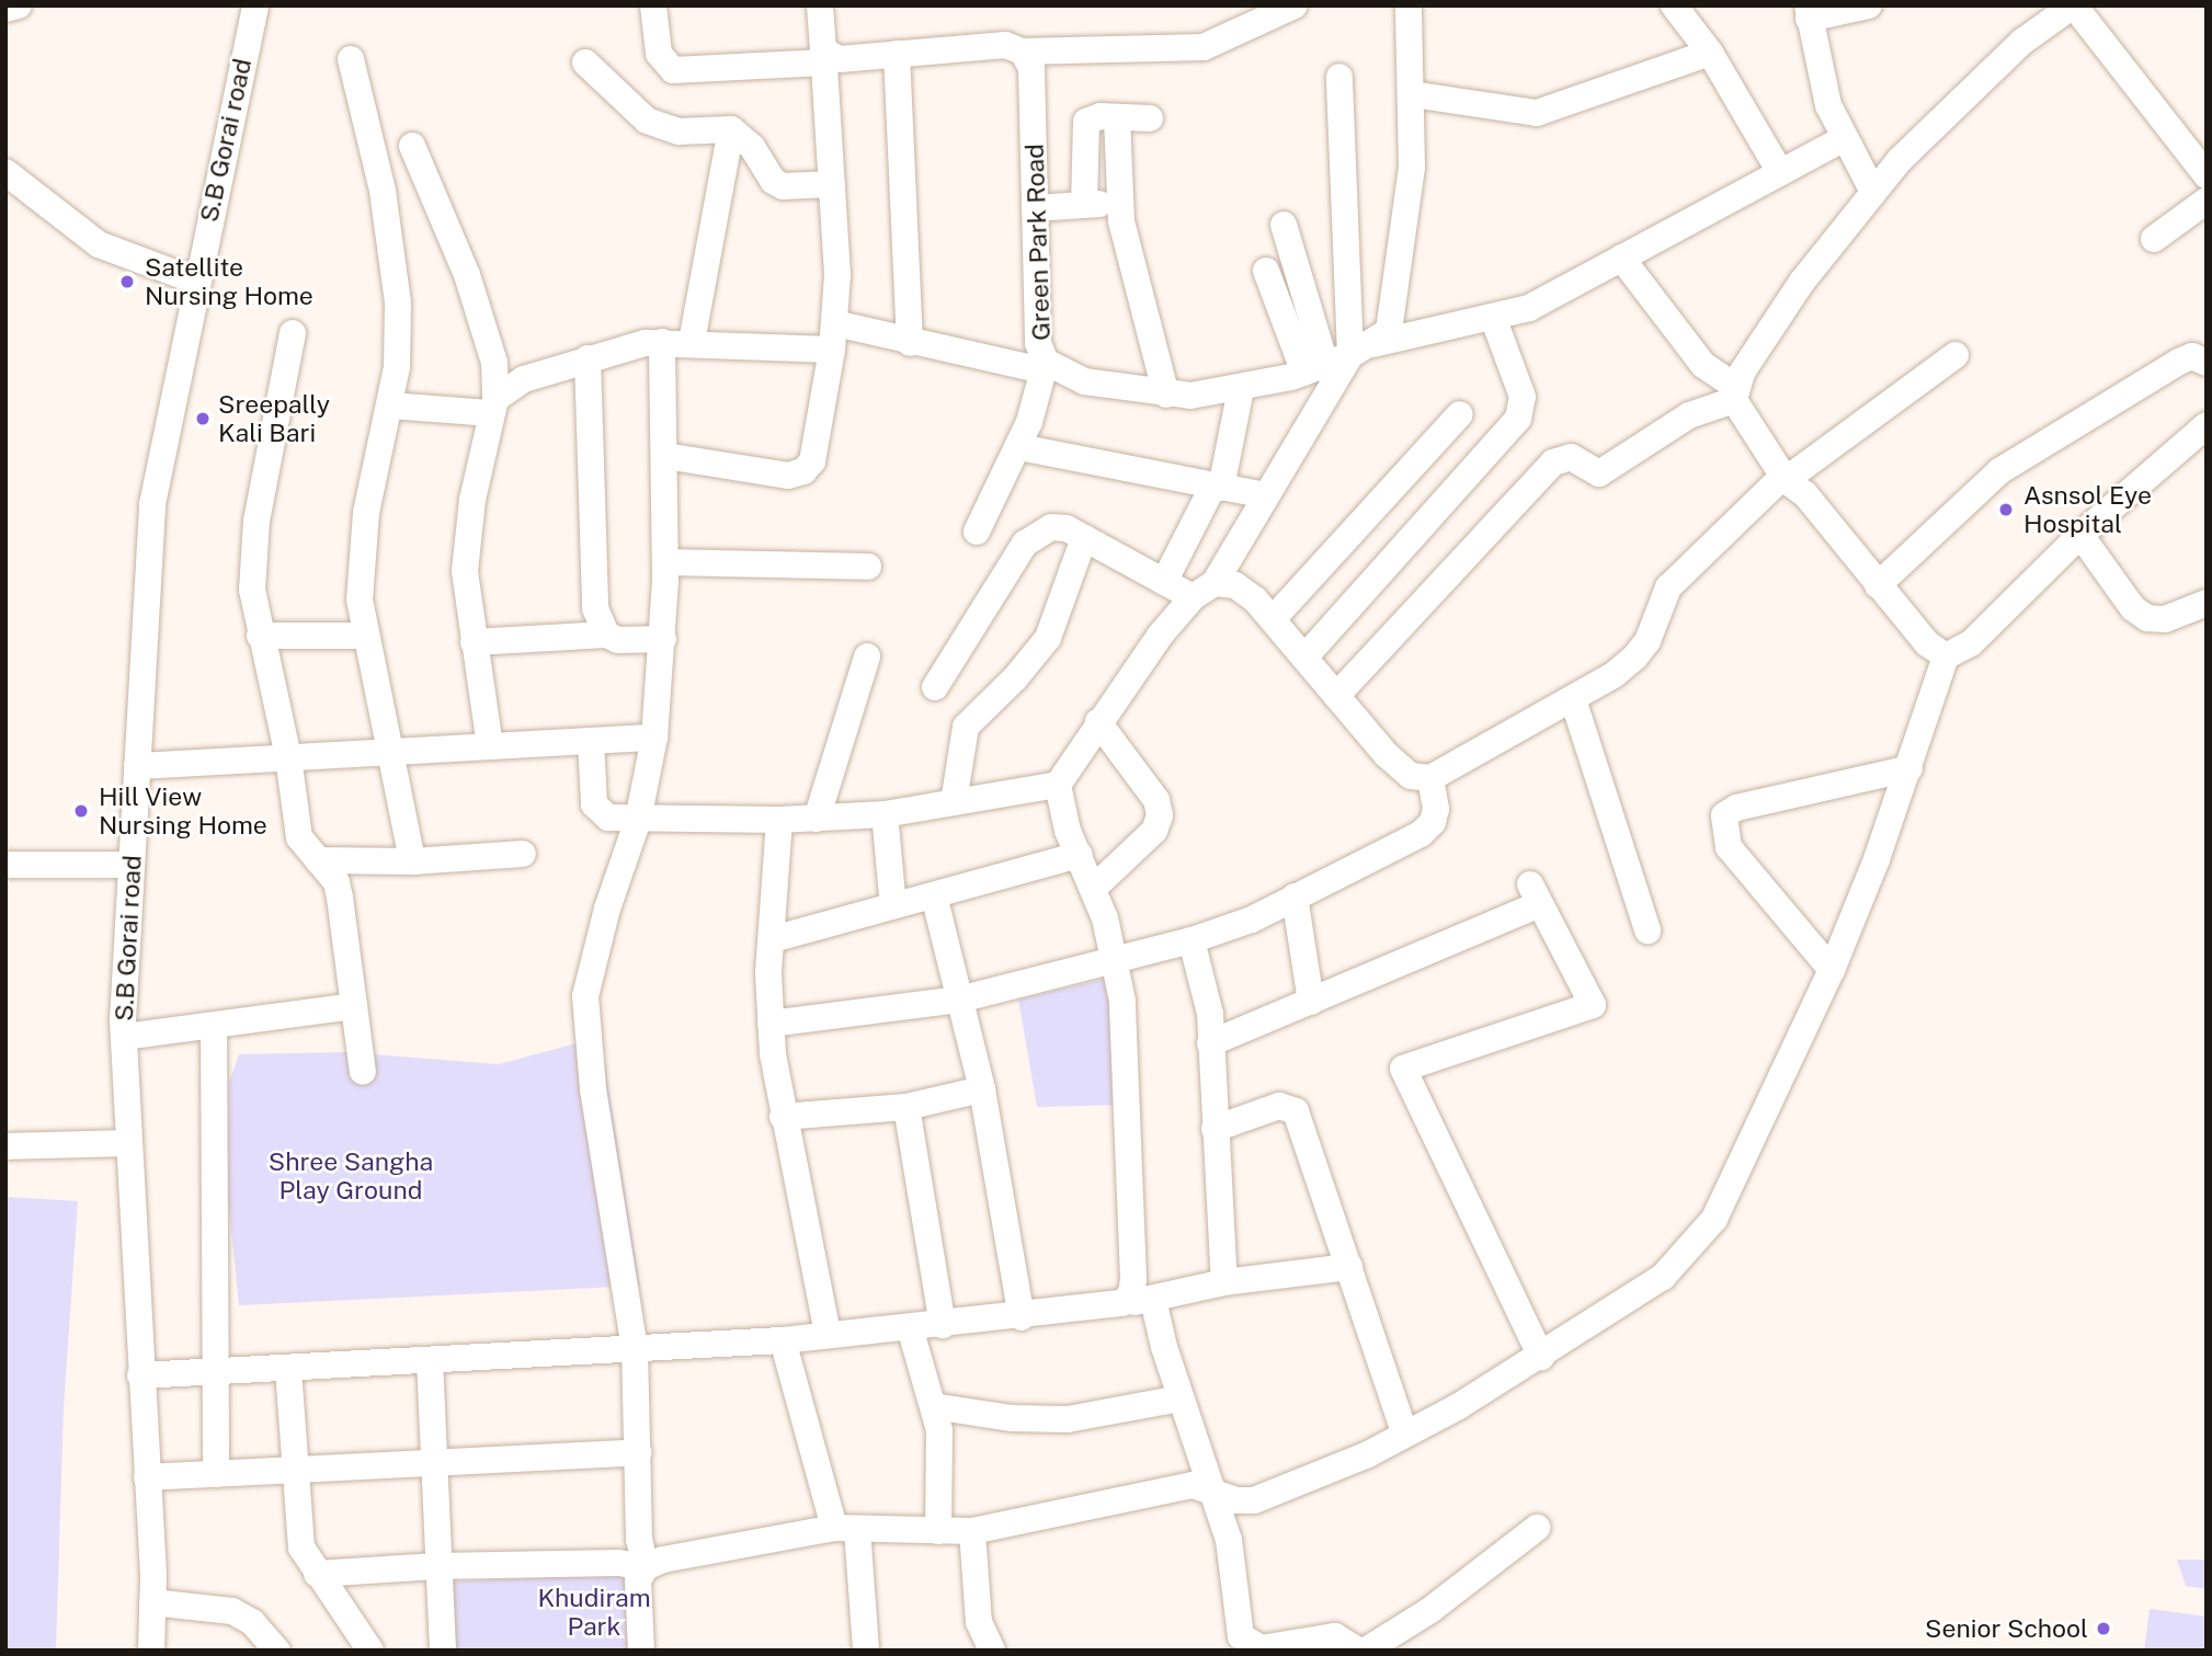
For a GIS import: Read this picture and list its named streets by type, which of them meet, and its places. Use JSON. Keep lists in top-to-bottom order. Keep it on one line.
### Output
{"streets":{"street":["S.B Gorai road","Green Park Road"]},"parks":["Shree Sangha Play Ground","Khudiram Park"],"places":["Satellite Nursing Home","Sreepally Kali Bari","Asnsol Eye Hospital","Hill View Nursing Home","Senior School"]}
